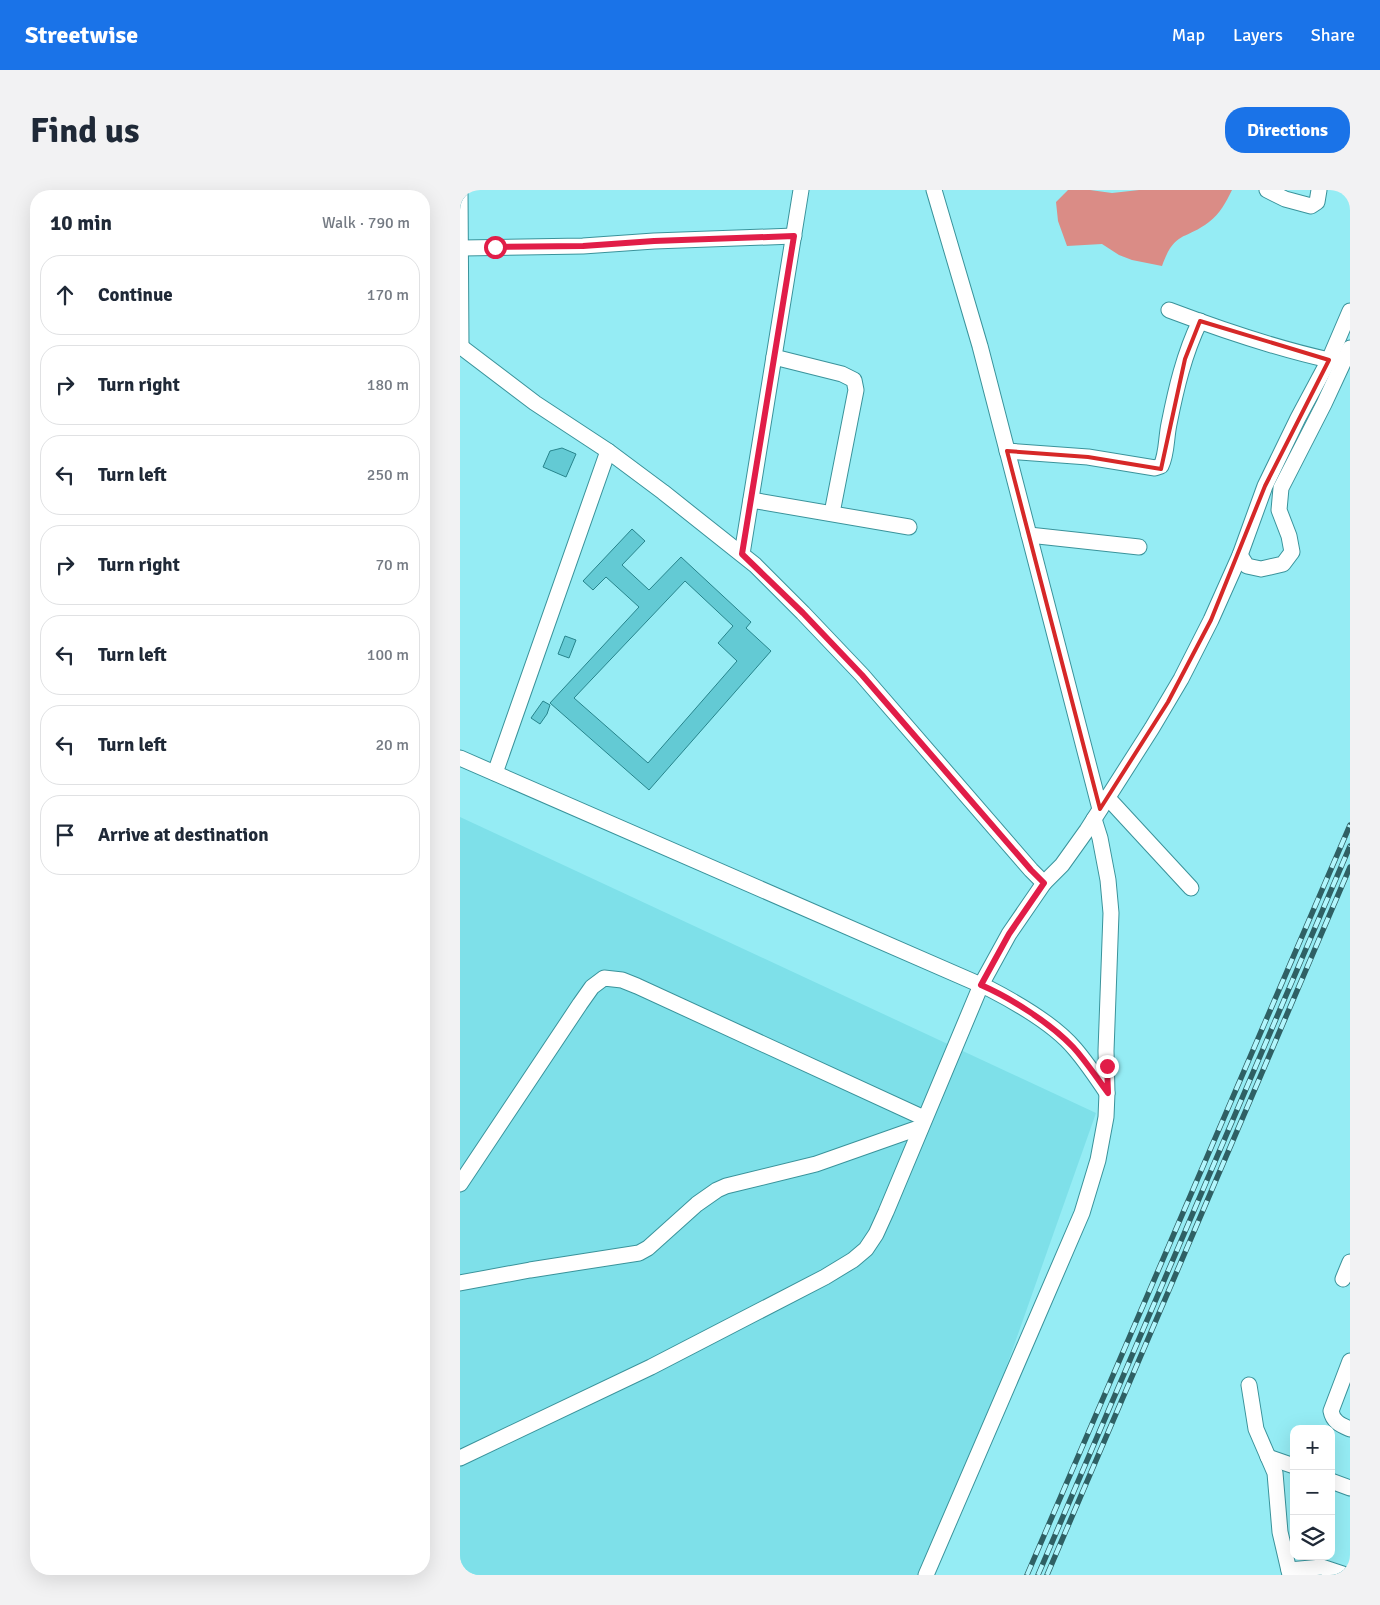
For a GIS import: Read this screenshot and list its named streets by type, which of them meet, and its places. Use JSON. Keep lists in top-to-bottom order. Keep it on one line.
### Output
{"page":{"header":"Streetwise","nav":["Map","Layers","Share"],"buttons":"Directions","title":"Find us","heading":["10 min","Walk · 790 m"],"list":[["Continue","170 m"],["Turn right","180 m"],["Turn left","250 m"],["Turn right","70 m"],["Turn left","100 m"],["Turn left","20 m"],"Arrive at destination"],"map_buttons":["+","−"]}}
